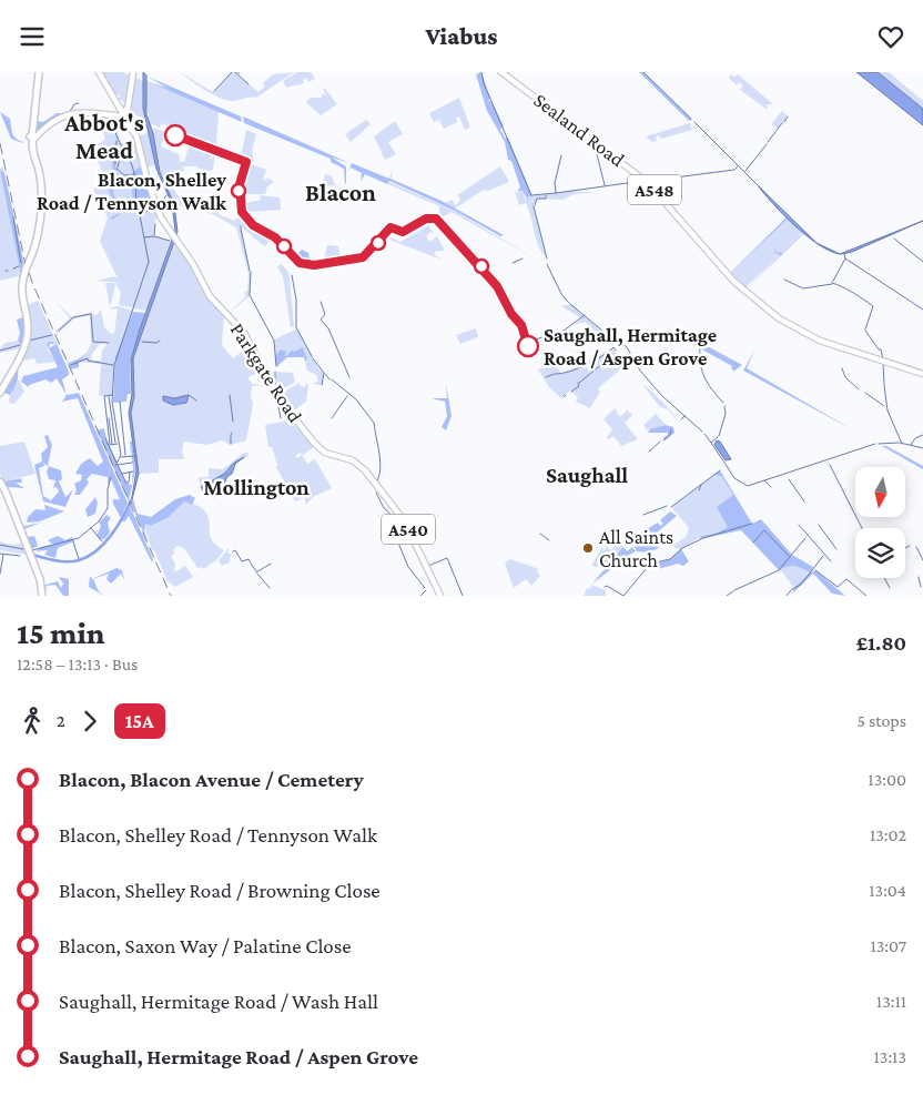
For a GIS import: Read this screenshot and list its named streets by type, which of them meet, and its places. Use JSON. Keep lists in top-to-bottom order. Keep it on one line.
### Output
{"streets":{"main road":["Sealand Road","A548","Parkgate Road","A540"]},"districts":["Abbot's Mead","Blacon","Saughall","Mollington"],"places":["Blacon, Shelley Road / Tennyson Walk","Saughall, Hermitage Road / Aspen Grove","All Saints Church"],"lines":["bus line 15A"],"north":"bottom","page":{"header":"Viabus","heading":["15 min","12:58 – 13:13 · Bus","£1.80"],"legs":["2","15A","5 stops"],"list":[{"name":"Blacon, Blacon Avenue / Cemetery","value":"13:00"},{"name":"Blacon, Shelley Road / Tennyson Walk","value":"13:02"},{"name":"Blacon, Shelley Road / Browning Close","value":"13:04"},{"name":"Blacon, Saxon Way / Palatine Close","value":"13:07"},{"name":"Saughall, Hermitage Road / Wash Hall","value":"13:11"},{"name":"Saughall, Hermitage Road / Aspen Grove","value":"13:13"}]}}
